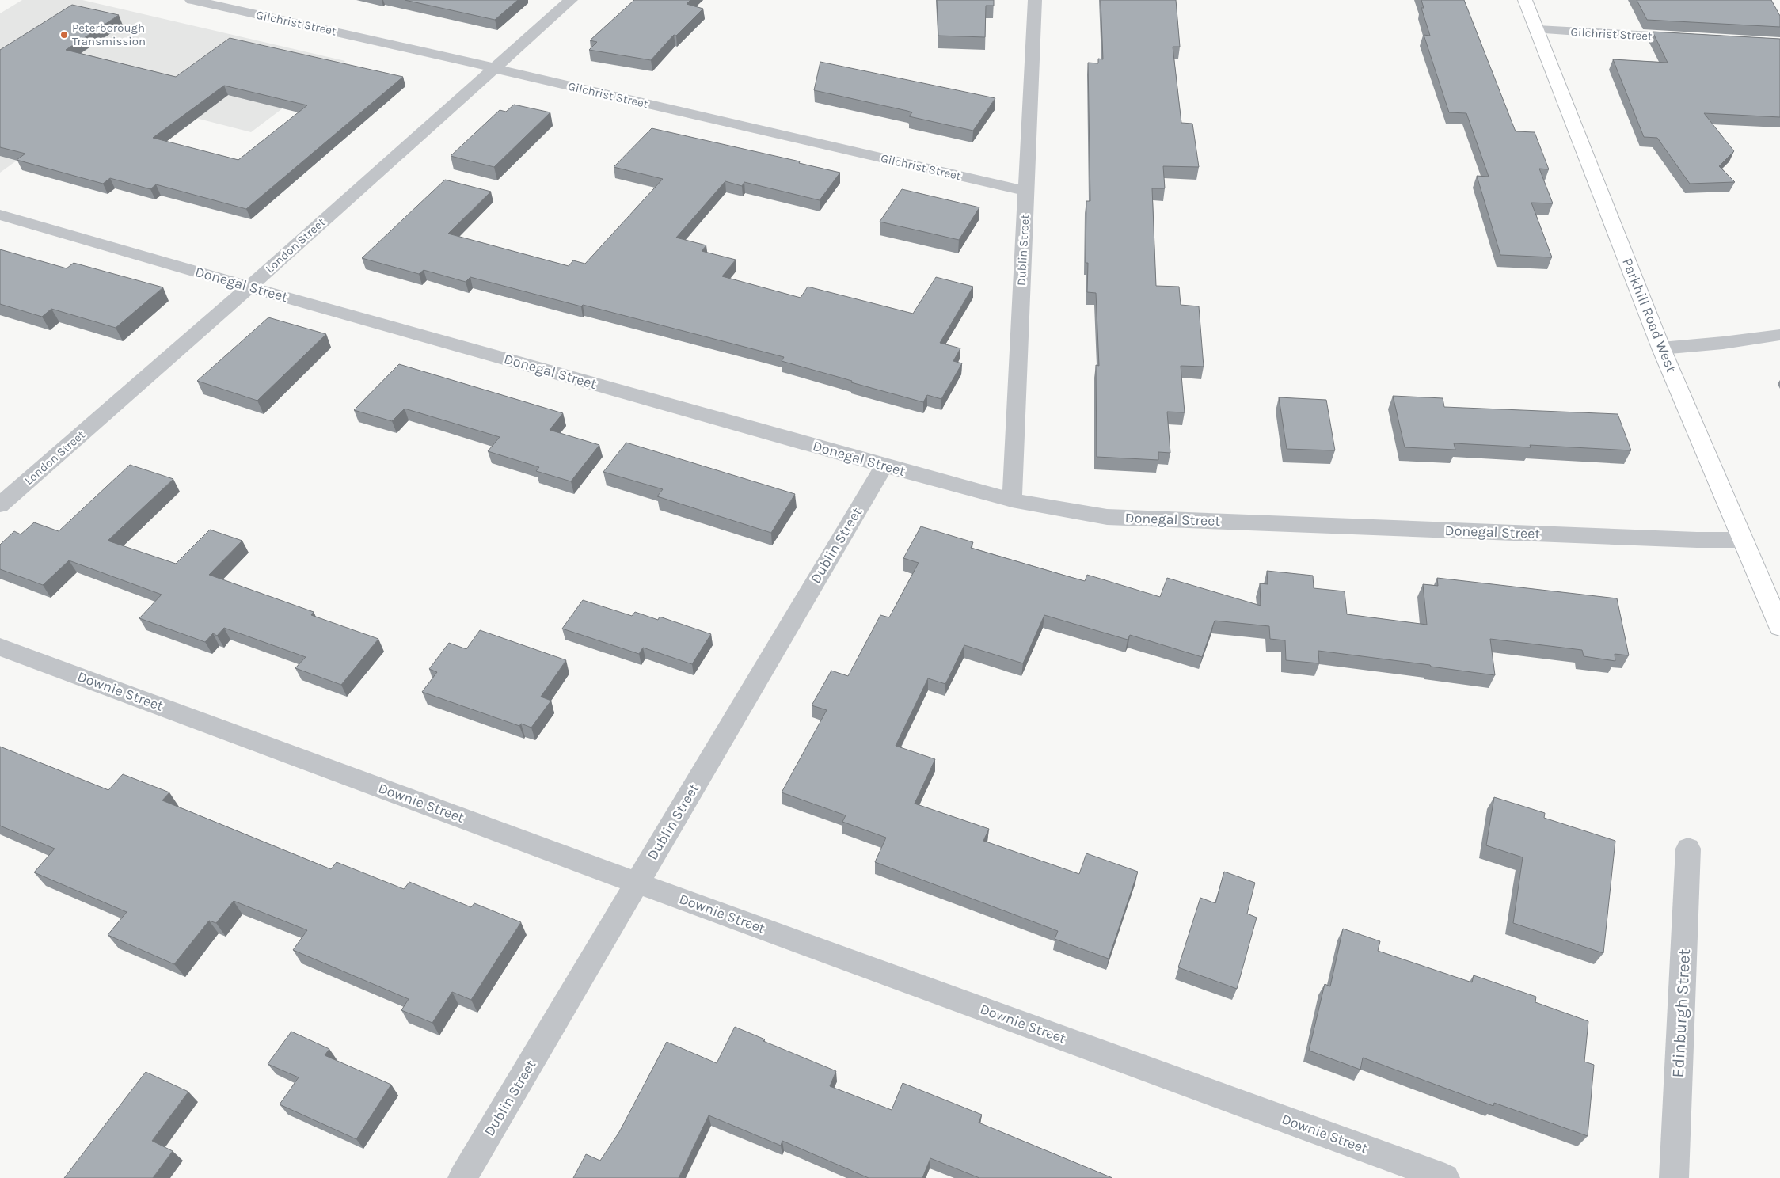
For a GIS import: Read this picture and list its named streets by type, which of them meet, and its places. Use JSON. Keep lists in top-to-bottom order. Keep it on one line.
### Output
{"streets":{"main road":["Parkhill Road West"],"street":["Gilchrist Street","London Street","Dublin Street","Donegal Street","Downie Street","Edinburgh Street"]},"crossings":[["Gilchrist Street","London Street"],["Gilchrist Street","Dublin Street"],["Gilchrist Street","Parkhill Road West"],["London Street","Donegal Street"],["Dublin Street","Donegal Street"],["Dublin Street","Downie Street"],["Donegal Street","Parkhill Road West"]],"places":["Peterborough Transmission"]}
